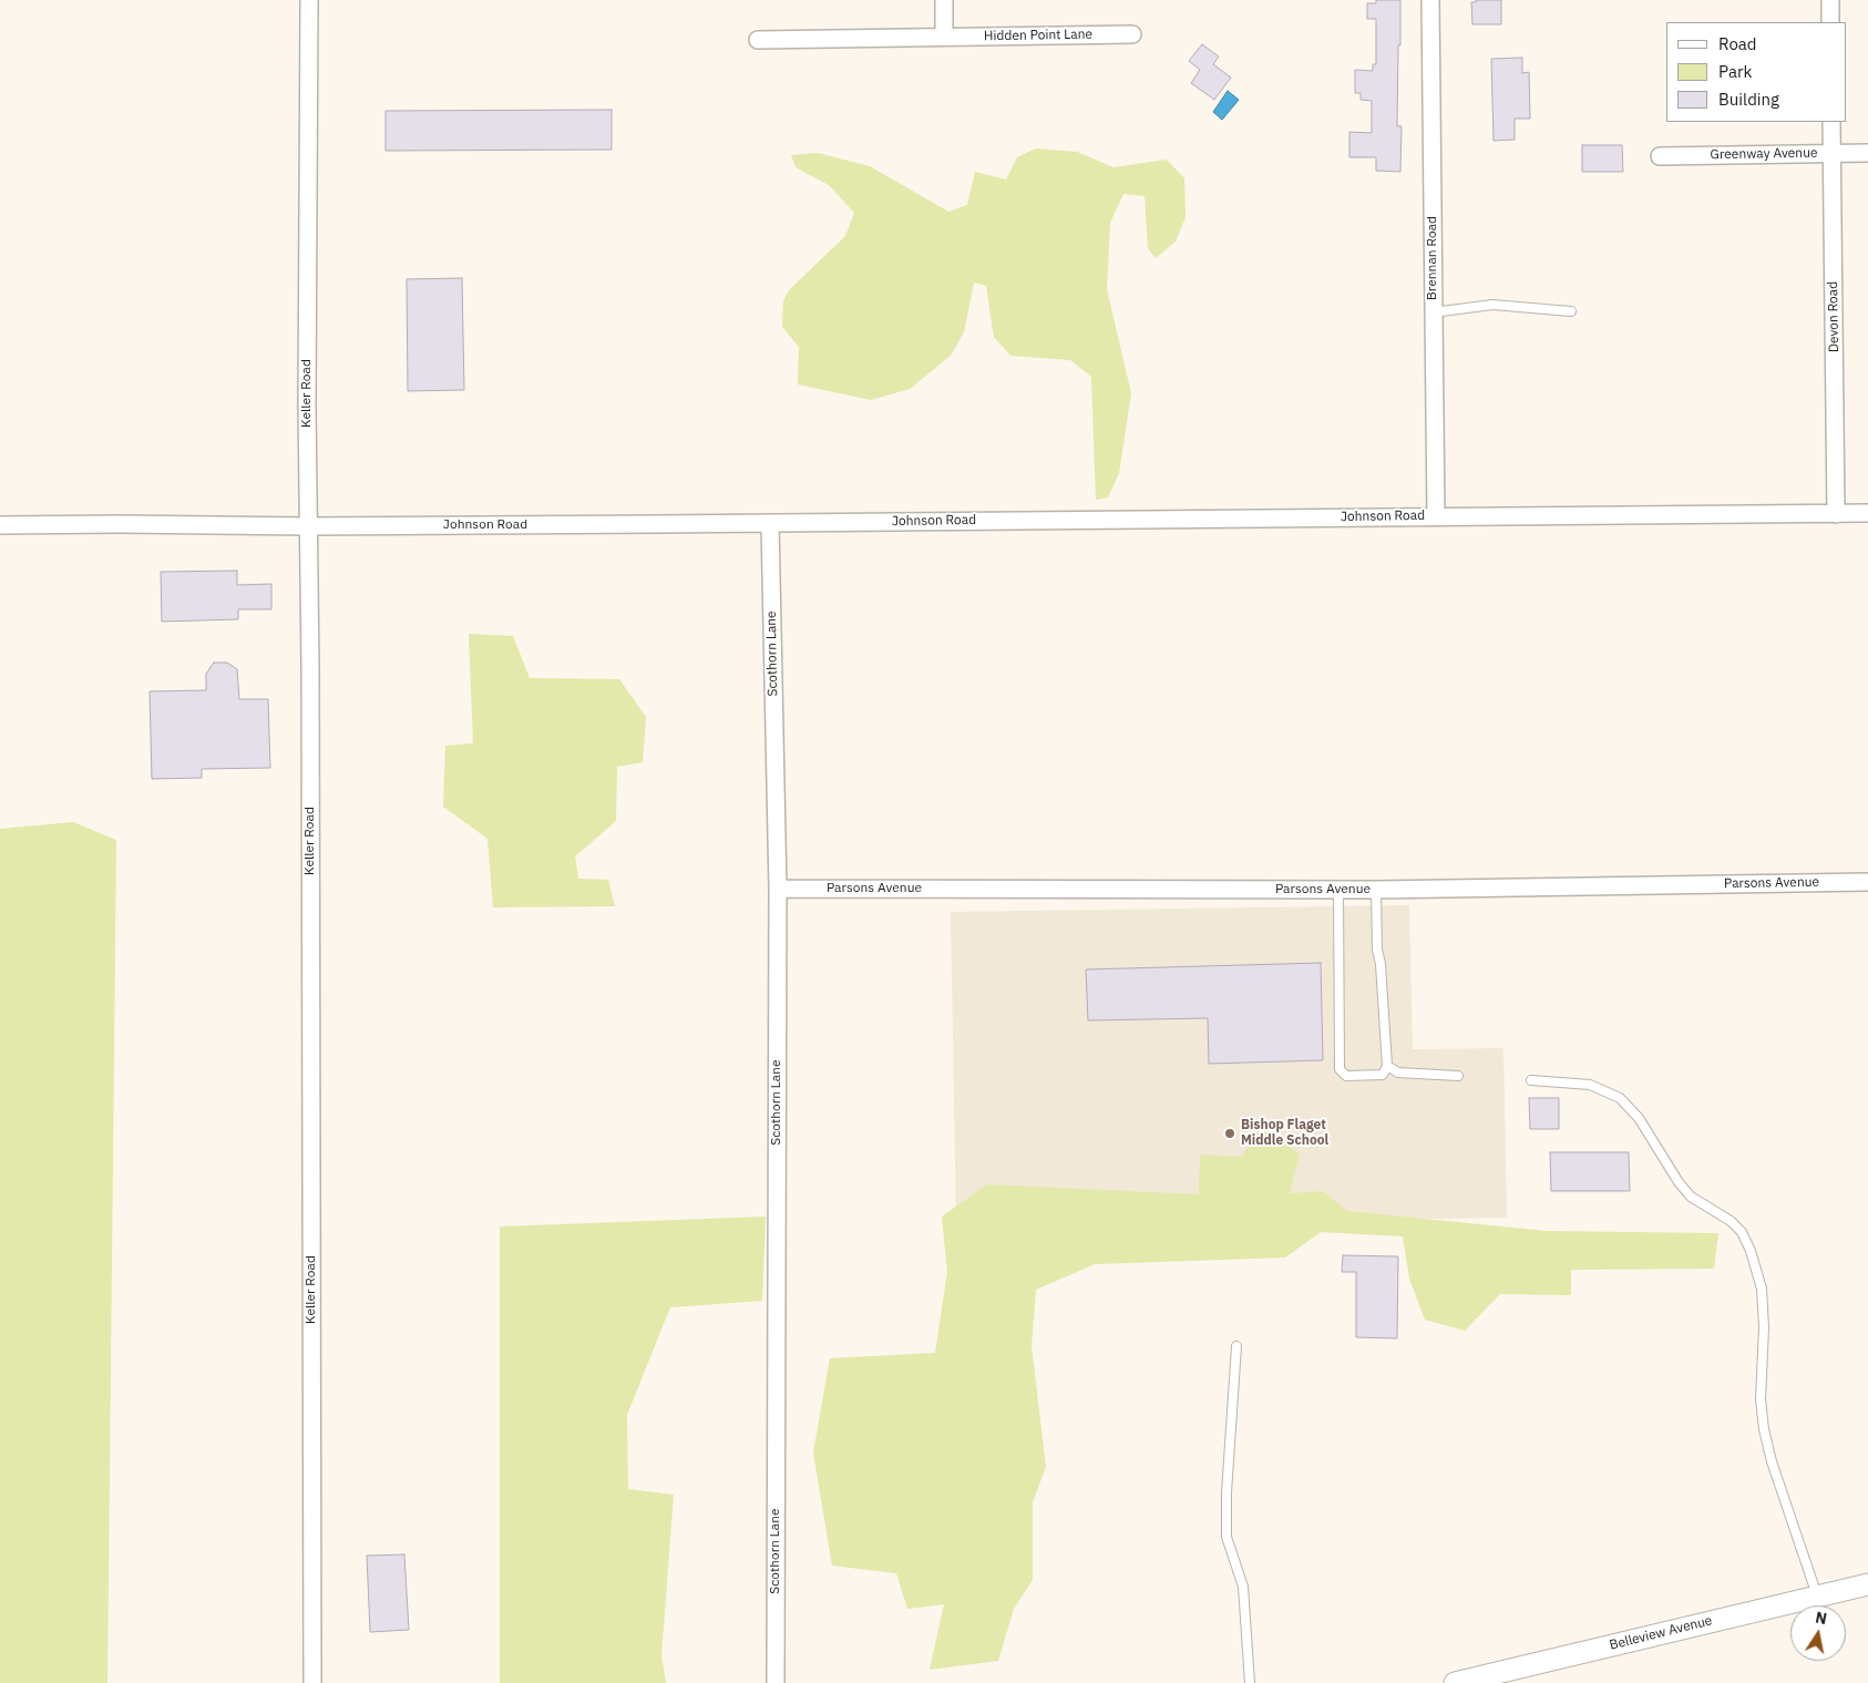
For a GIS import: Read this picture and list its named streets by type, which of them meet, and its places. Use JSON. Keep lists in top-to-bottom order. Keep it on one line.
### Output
{"streets":{"street":["Hidden Point Lane","Greenway Avenue","Brennan Road","Devon Road","Keller Road","Johnson Road","Scothorn Lane","Parsons Avenue","Belleview Avenue"]},"crossings":[["Greenway Avenue","Devon Road"],["Brennan Road","Johnson Road"],["Devon Road","Johnson Road"],["Keller Road","Johnson Road"],["Johnson Road","Scothorn Lane"],["Scothorn Lane","Parsons Avenue"]],"places":["Bishop Flaget Middle School"],"legend":["Road","Park","Building"],"north":"top"}
